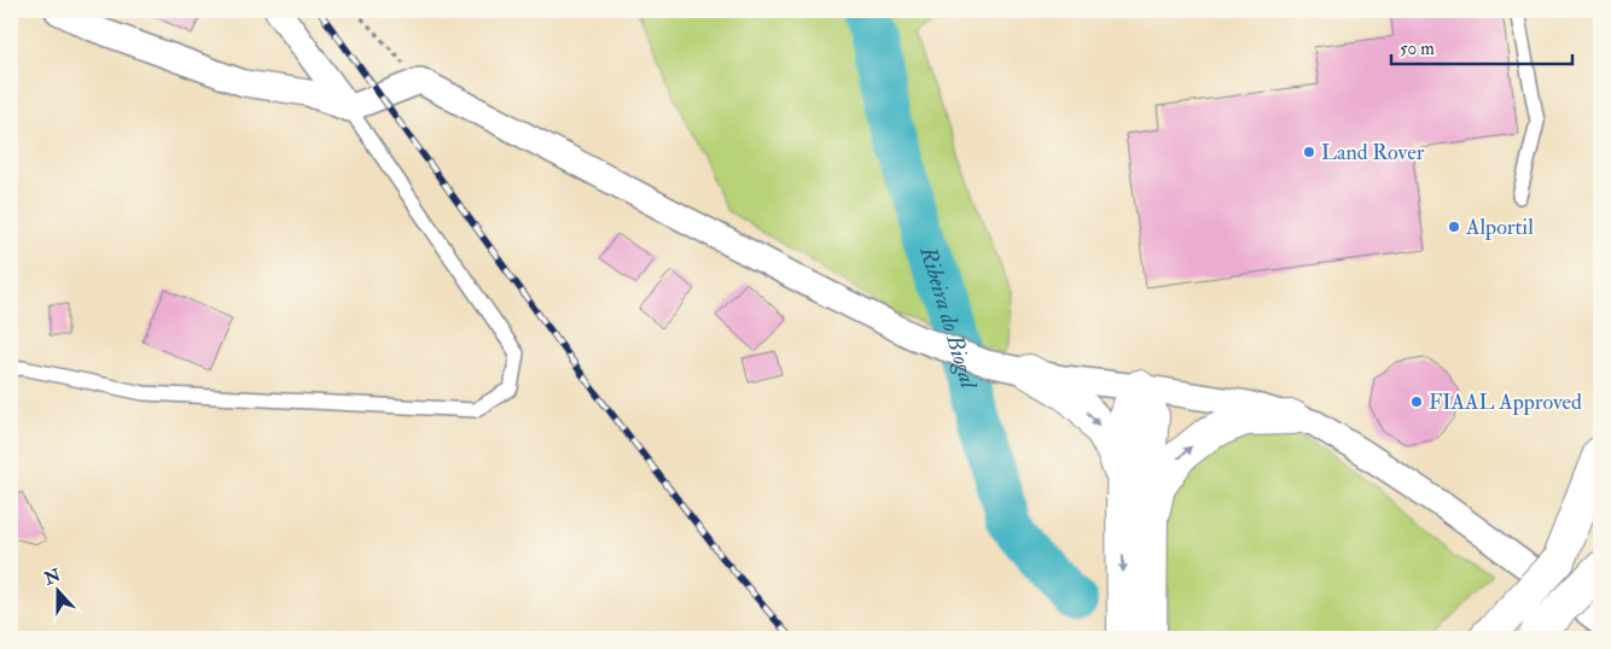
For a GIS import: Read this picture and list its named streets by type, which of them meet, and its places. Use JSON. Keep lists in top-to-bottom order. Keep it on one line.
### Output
{"water":["Ribeira do Biogal"],"places":["Land Rover","Alportil","FIAAL Approved"],"scale_bar":"50 m","north":"top"}
